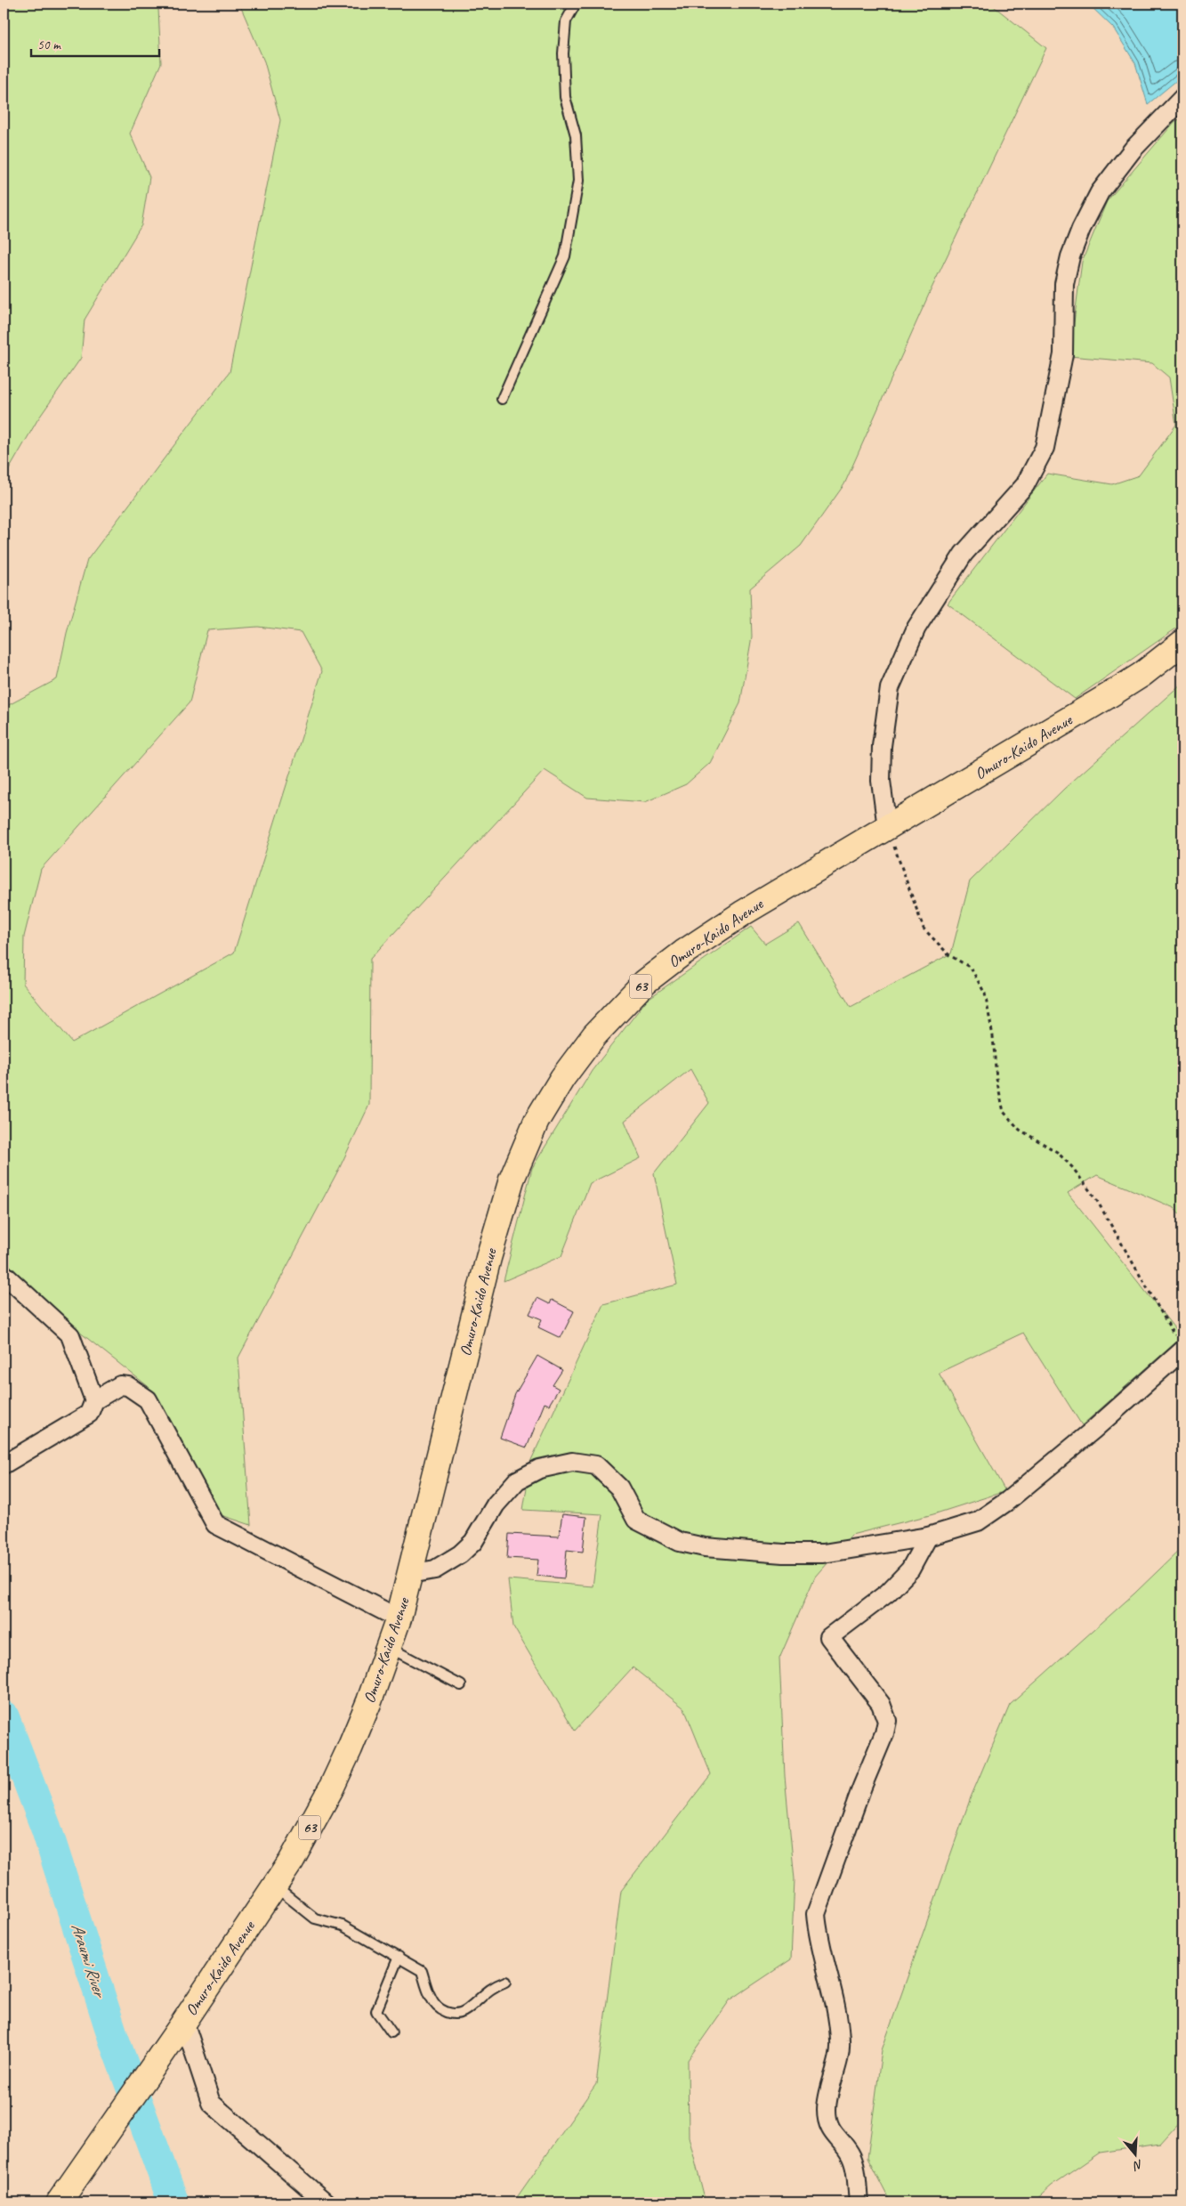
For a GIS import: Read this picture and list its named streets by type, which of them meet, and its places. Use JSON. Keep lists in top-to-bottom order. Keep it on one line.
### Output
{"streets":{"main road":["Omuro-Kaido Avenue","63"]},"water":["Araumi River"],"scale_bar":"50 m","north":"bottom"}
